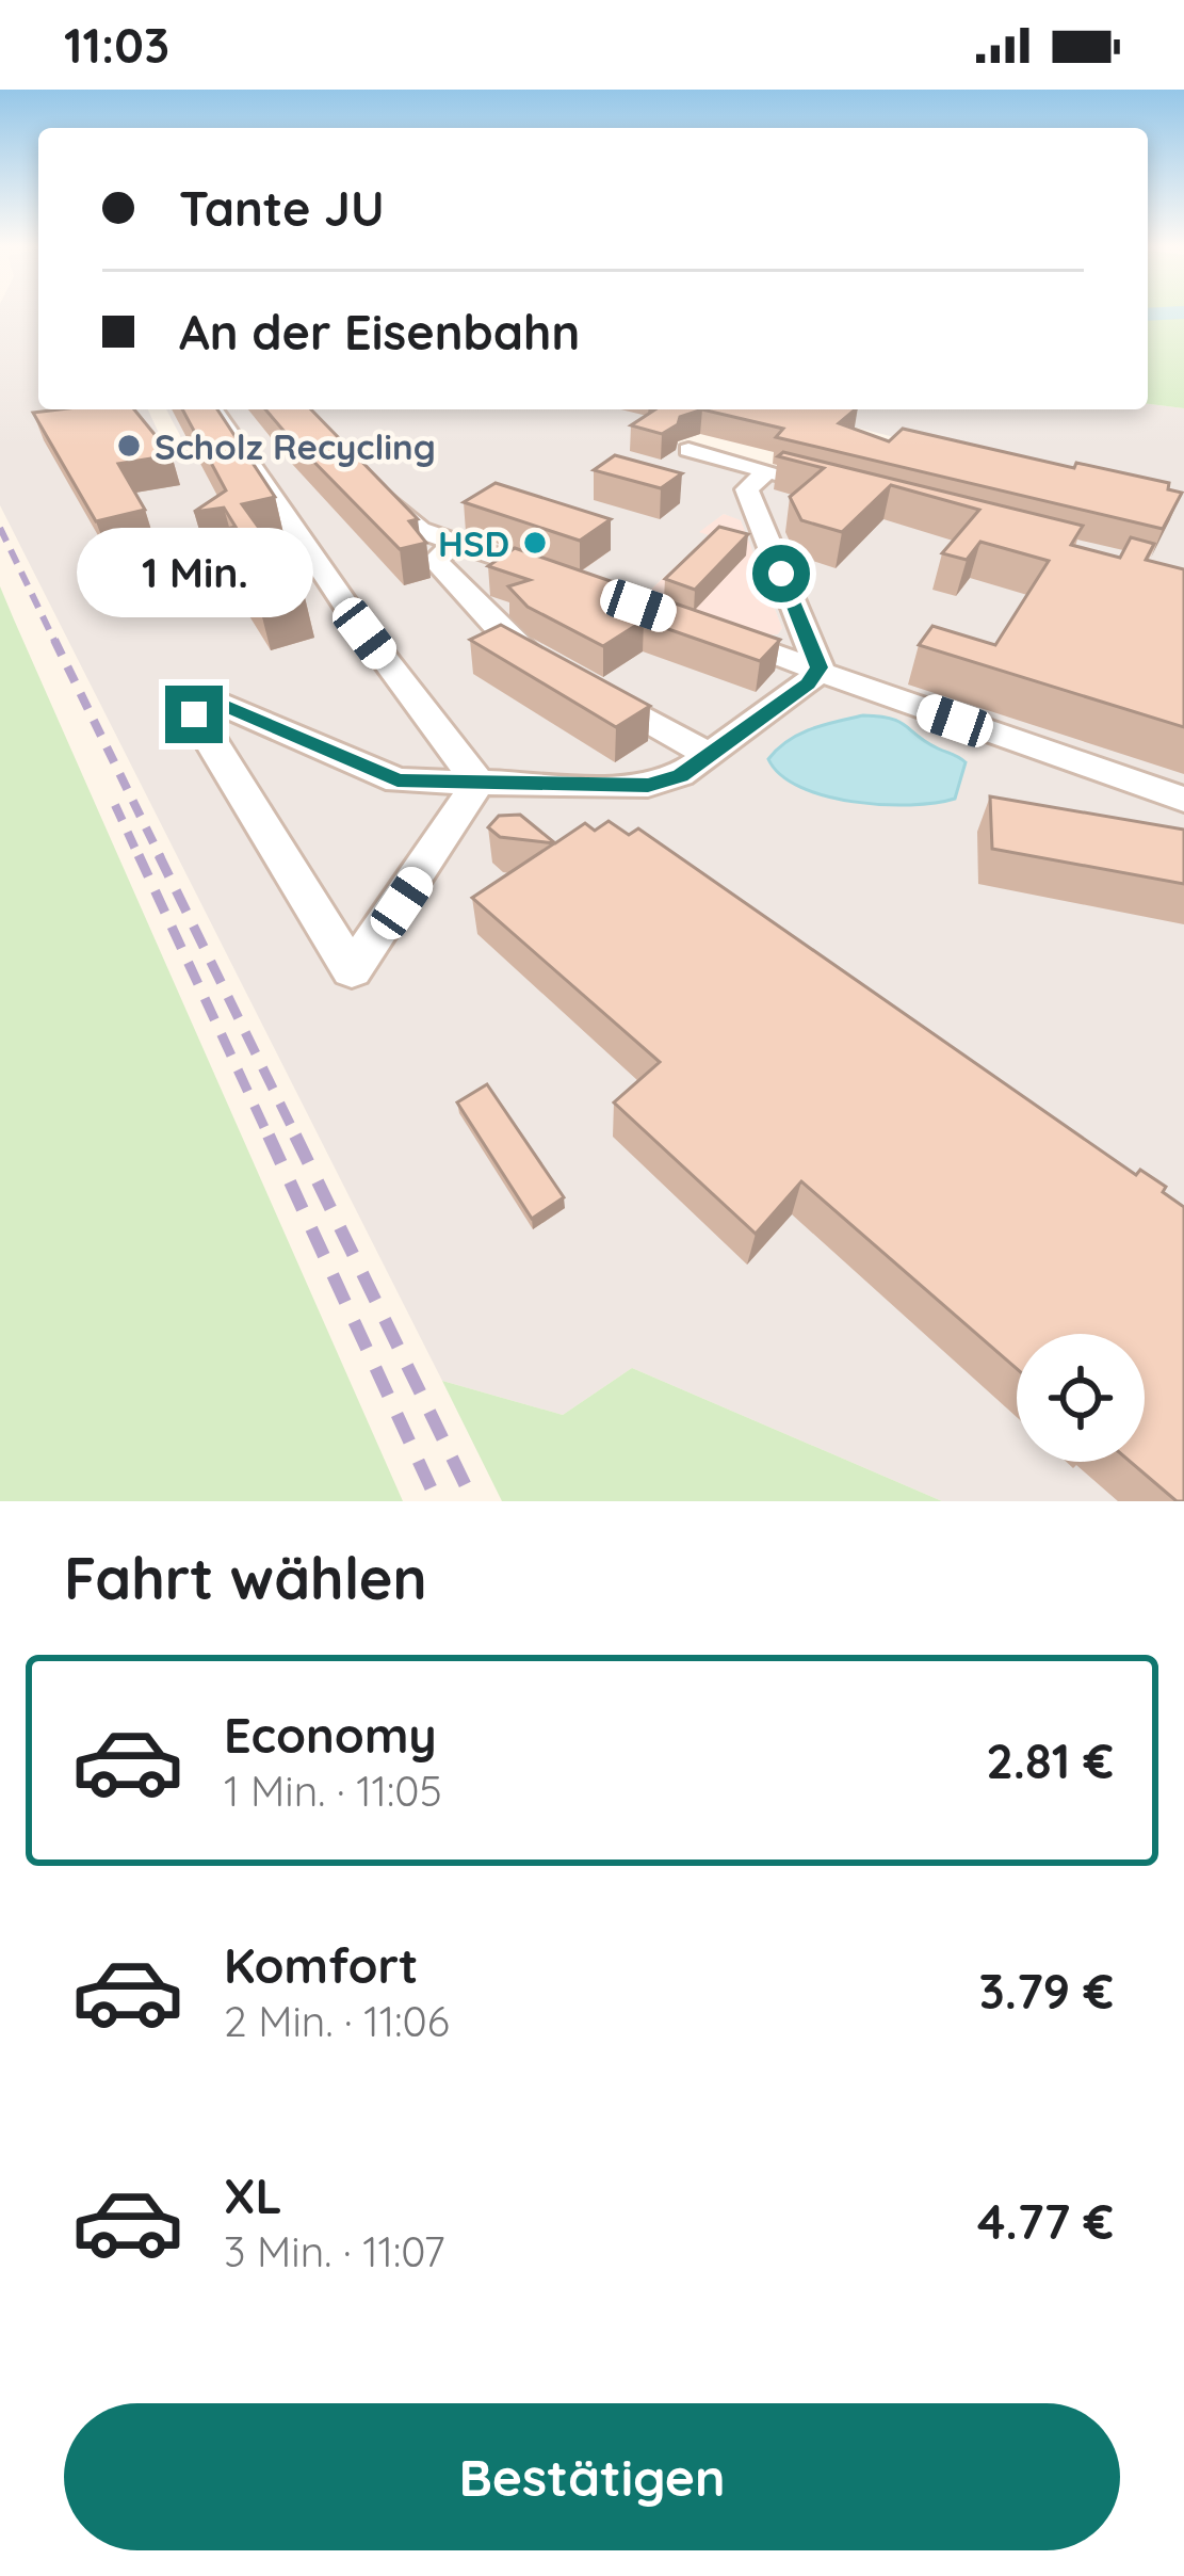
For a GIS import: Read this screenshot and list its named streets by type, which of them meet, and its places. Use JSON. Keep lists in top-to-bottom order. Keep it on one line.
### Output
{"places":["Scholz Recycling","HSD"],"page":{"status":"11:03","banner":["Tante JU","An der Eisenbahn"],"bubble":"1 Min.","heading":"Fahrt wählen","list":[{"name":"Economy","note":"1 Min. · 11:05","value":"2.81 €"},{"name":"Komfort","note":"2 Min. · 11:06","value":"3.79 €"},{"name":"XL","note":"3 Min. · 11:07","value":"4.77 €"}],"buttons":"Bestätigen"}}
